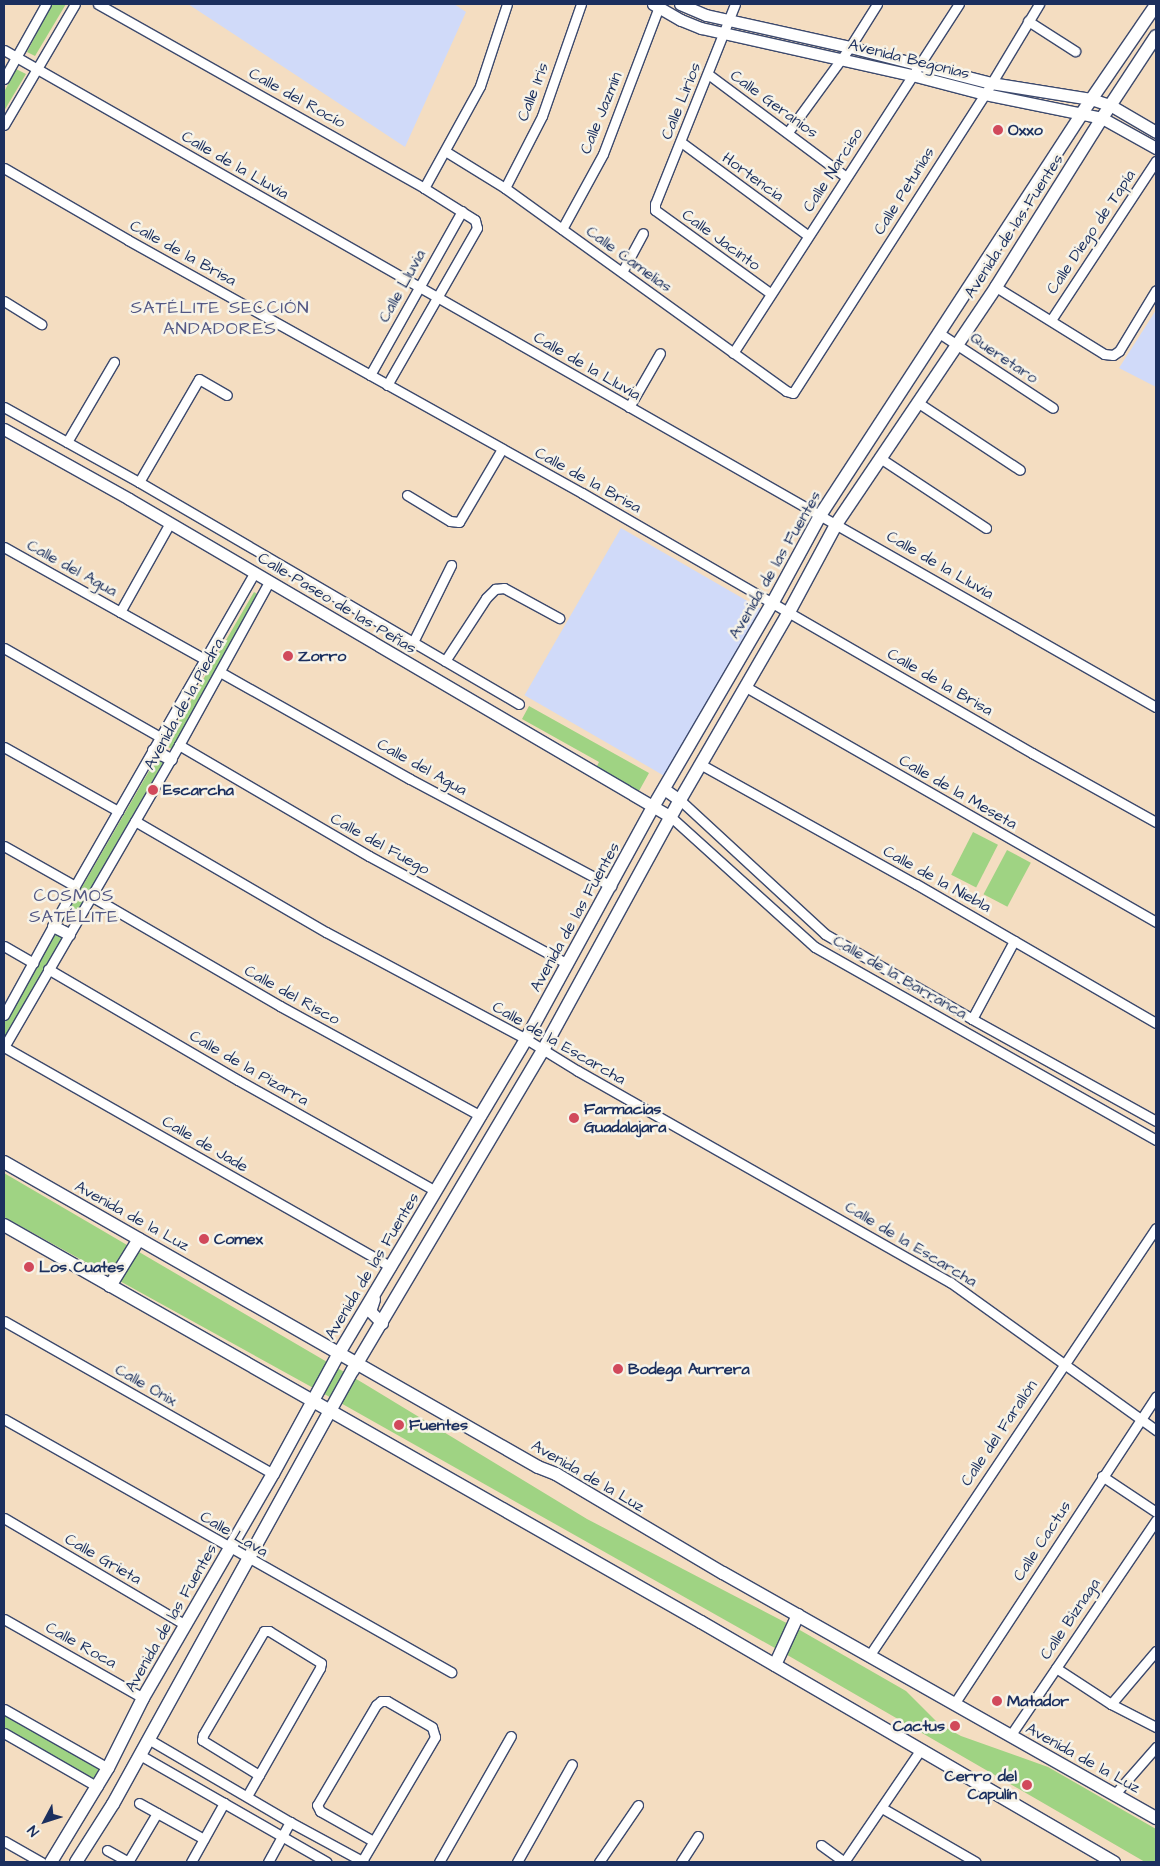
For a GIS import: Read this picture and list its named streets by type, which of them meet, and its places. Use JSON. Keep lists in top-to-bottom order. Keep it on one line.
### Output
{"streets":{"main road":["Avenida de las Fuentes","Avenida de la Luz"],"street":["Avenida Begonias","Calle Iris","Calle del Rocío","Calle Lirios","Calle Geranios","Calle Jazmín","Calle de la Lluvia","Calle Narciso","Hortencia","Calle Petunias","Calle Diego de Tapía","Calle Jacinto","Calle de la Brisa","Calle Camelias","Calle Lluvia","Queretaro","Calle del Agua","Calle Paseo de las Peñas","Avenida de la Piedra","Calle de la Meseta","Calle del Fuego","Calle de la Niebla","Calle de la Barranca","Calle del Risco","Calle de la Escarcha","Calle de la Pizarra","Calle de Jade","Calle Ónix","Calle del Farallón","Calle Lava","Calle Cactus","Calle Grieta","Calle Biznaga","Calle Roca"]},"crossings":[["Avenida Begonias","Calle Lirios"],["Avenida Begonias","Calle Jazmín"],["Avenida Begonias","Calle Narciso"],["Avenida Begonias","Calle Petunias"],["Avenida Begonias","Avenida de las Fuentes"],["Calle Iris","Calle Camelias"],["Calle del Rocío","Calle de la Lluvia"],["Calle del Rocío","Calle Lluvia"],["Calle Lirios","Calle Geranios"],["Calle Lirios","Hortencia"],["Calle Lirios","Calle Jacinto"],["Calle Geranios","Calle Narciso"],["Calle Jazmín","Calle Camelias"],["Calle de la Lluvia","Avenida de las Fuentes"],["Calle de la Lluvia","Calle Lluvia"],["Calle Narciso","Hortencia"],["Calle Narciso","Calle Jacinto"],["Calle Narciso","Calle Camelias"],["Calle Petunias","Calle Camelias"],["Avenida de las Fuentes","Calle de la Brisa"],["Avenida de las Fuentes","Queretaro"],["Avenida de las Fuentes","Calle del Agua"],["Avenida de las Fuentes","Calle Paseo de las Peñas"],["Avenida de las Fuentes","Calle de la Meseta"],["Avenida de las Fuentes","Calle del Fuego"],["Avenida de las Fuentes","Calle de la Niebla"],["Avenida de las Fuentes","Calle de la Barranca"],["Avenida de las Fuentes","Calle del Risco"],["Avenida de las Fuentes","Calle de la Escarcha"],["Avenida de las Fuentes","Calle de la Pizarra"],["Avenida de las Fuentes","Calle de Jade"],["Avenida de las Fuentes","Avenida de la Luz"],["Avenida de las Fuentes","Calle Ónix"],["Avenida de las Fuentes","Calle Lava"],["Avenida de las Fuentes","Calle Grieta"],["Avenida de las Fuentes","Calle Roca"],["Calle de la Brisa","Calle Lluvia"],["Calle del Agua","Avenida de la Piedra"],["Calle Paseo de las Peñas","Avenida de la Piedra"],["Calle Paseo de las Peñas","Calle de la Barranca"],["Avenida de la Piedra","Calle del Fuego"],["Avenida de la Piedra","Calle del Risco"],["Avenida de la Piedra","Calle de la Escarcha"],["Avenida de la Piedra","Calle de la Pizarra"],["Avenida de la Piedra","Calle de Jade"],["Calle de la Escarcha","Calle del Farallón"],["Calle de la Escarcha","Calle Cactus"],["Avenida de la Luz","Calle del Farallón"],["Avenida de la Luz","Calle Cactus"],["Avenida de la Luz","Calle Biznaga"]],"districts":["SATÉLITE SECCIÓN ANDADORES","COSMOS SATÉLITE"],"places":["Oxxo","Zorro","Escarcha","Farmacias Guadalajara","Comex","Los Cuates","Bodega Aurrera","Fuentes","Matador","Cactus","Cerro del Capulín"],"north":"bottom left"}
